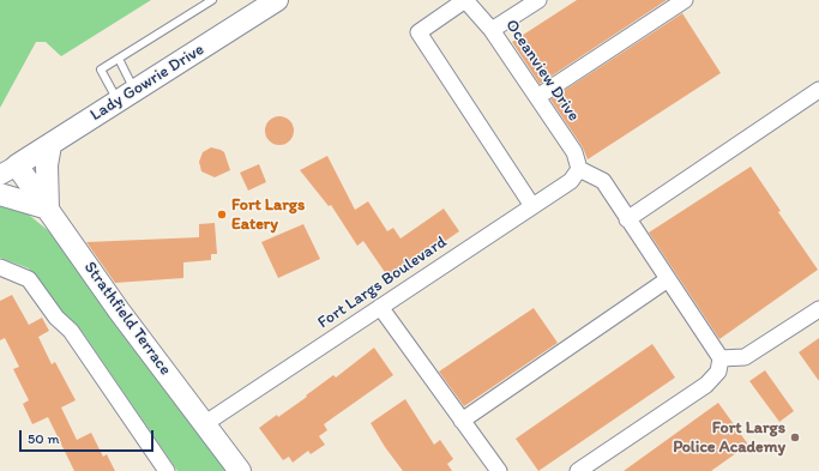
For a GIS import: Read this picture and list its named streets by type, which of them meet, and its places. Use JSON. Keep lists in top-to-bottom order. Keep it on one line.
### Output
{"streets":{"main road":["Lady Gowrie Drive","Strathfield Terrace"],"street":["Oceanview Drive","Fort Largs Boulevard"]},"crossings":[["Oceanview Drive","Fort Largs Boulevard"],["Lady Gowrie Drive","Strathfield Terrace"],["Fort Largs Boulevard","Strathfield Terrace"]],"places":["Fort Largs Eatery","Fort Largs Police Academy"],"scale_bar":"50 m"}
